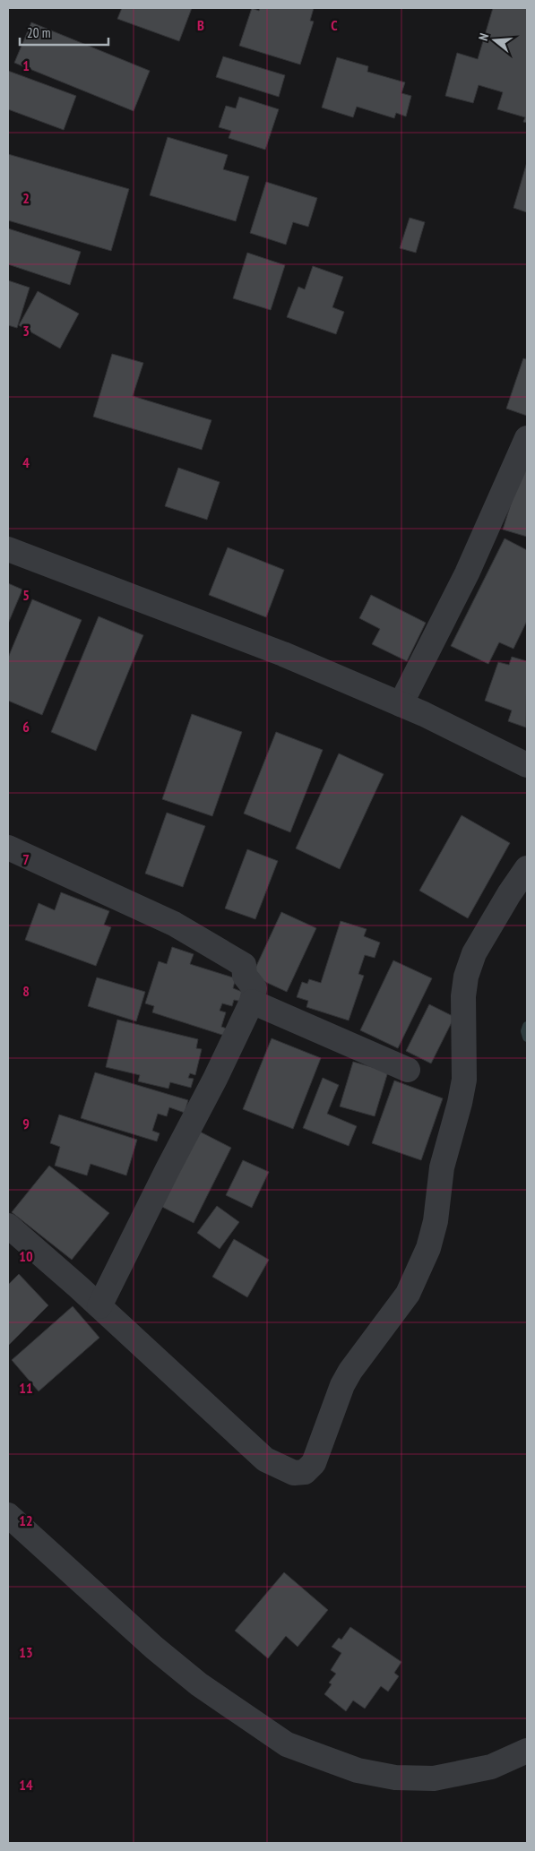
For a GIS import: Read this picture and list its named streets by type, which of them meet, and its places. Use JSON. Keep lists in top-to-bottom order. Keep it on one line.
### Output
{"scale_bar":"20 m","north":"left","grid":{"columns":["B","C"],"rows":["1","2","3","4","5","6","7","8","9","10","11","12","13","14"]}}
